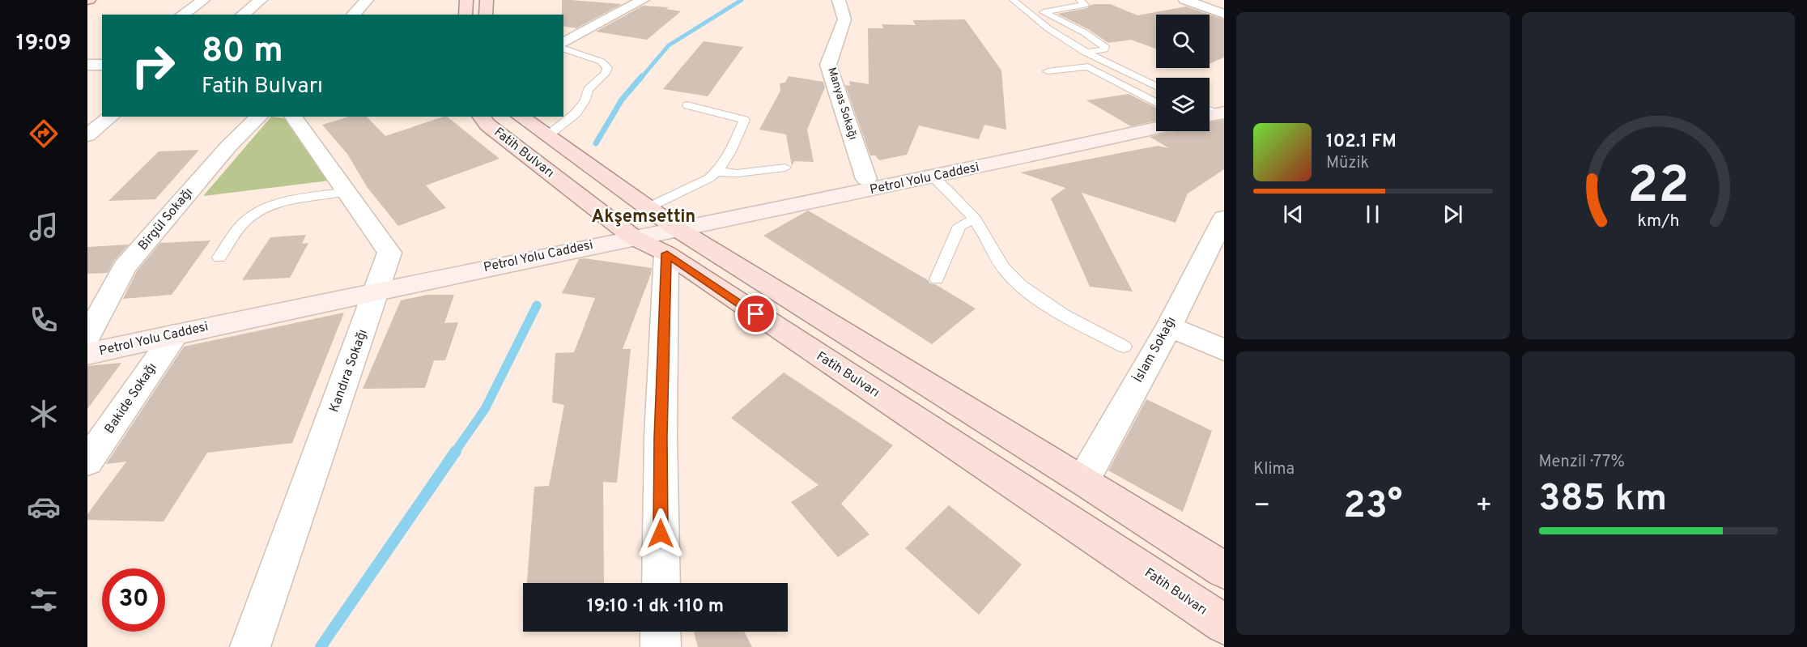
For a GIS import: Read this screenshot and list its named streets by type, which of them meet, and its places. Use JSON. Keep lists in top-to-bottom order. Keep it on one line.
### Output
{"streets":{"main road":["Fatih Bulvarı","Petrol Yolu Caddesi"],"street":["Manyas Sokağı","Birgül Sokağı","İslam Sokağı","Kandıra Sokağı","Bakide Sokağı"]},"crossings":[["Manyas Sokağı","Petrol Yolu Caddesi"],["Fatih Bulvarı","Petrol Yolu Caddesi"],["Fatih Bulvarı","İslam Sokağı"],["Petrol Yolu Caddesi","Birgül Sokağı"],["Petrol Yolu Caddesi","Kandıra Sokağı"],["Petrol Yolu Caddesi","Bakide Sokağı"]],"districts":["Akşemsettin"],"page":{"tabs":"19:09","turn":["80 m","Fatih Bulvarı"],"song":["102.1 FM","Müzik"],"tile":["Klima",["Menzil · 77%","385 km"]],"heat":["−","23°","+"],"limit":"30","trip":"19:10 · 1 dk · 110 m","gauge":["22","km/h"]}}
